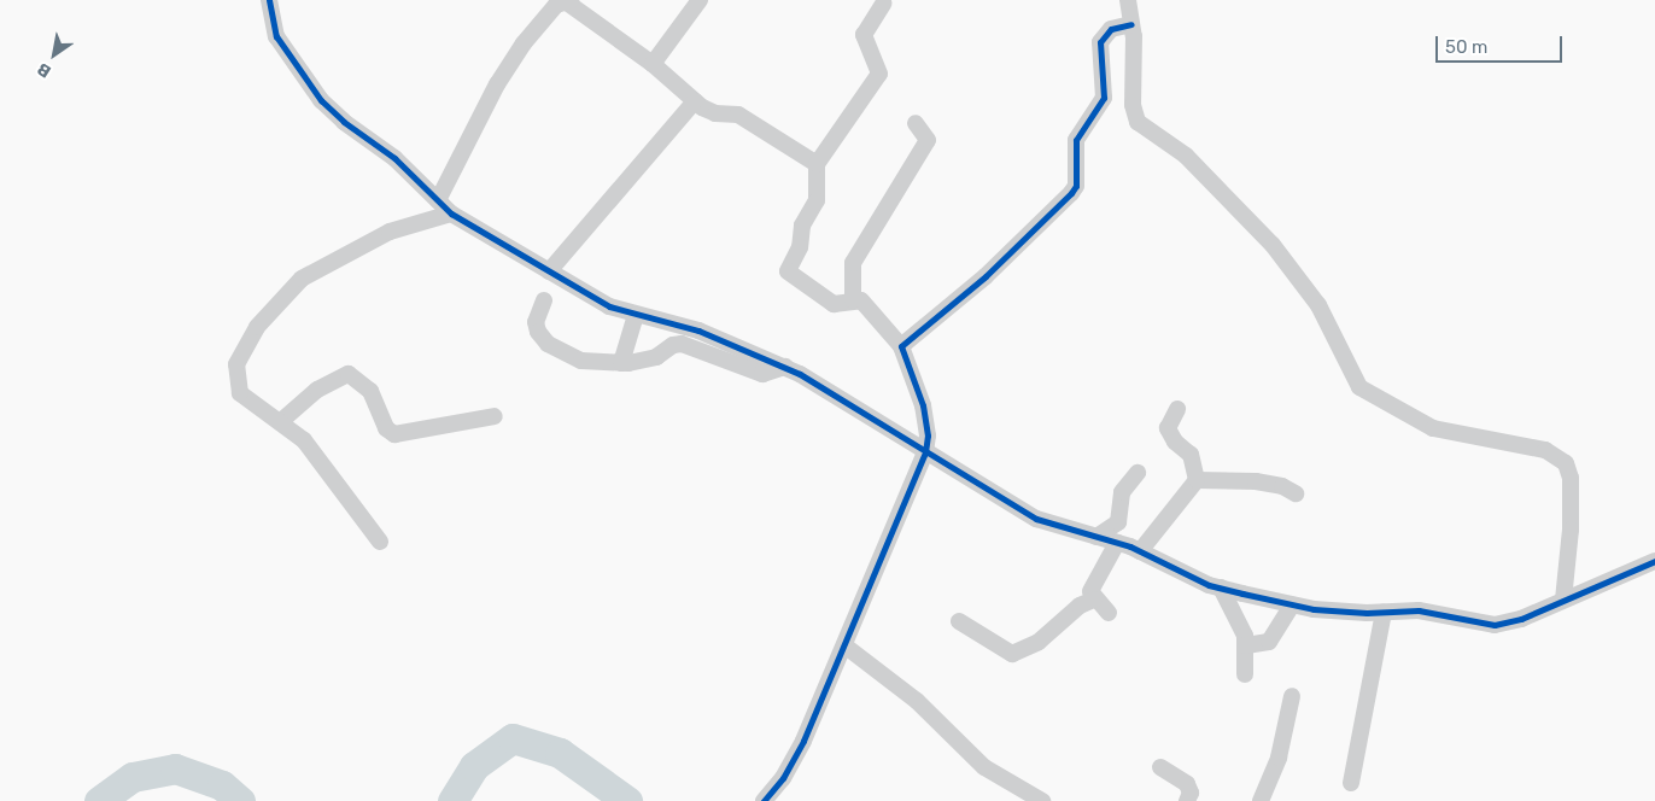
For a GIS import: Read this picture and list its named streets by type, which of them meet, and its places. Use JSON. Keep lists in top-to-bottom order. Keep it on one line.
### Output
{"scale_bar":"50 m","north":"bottom left"}
